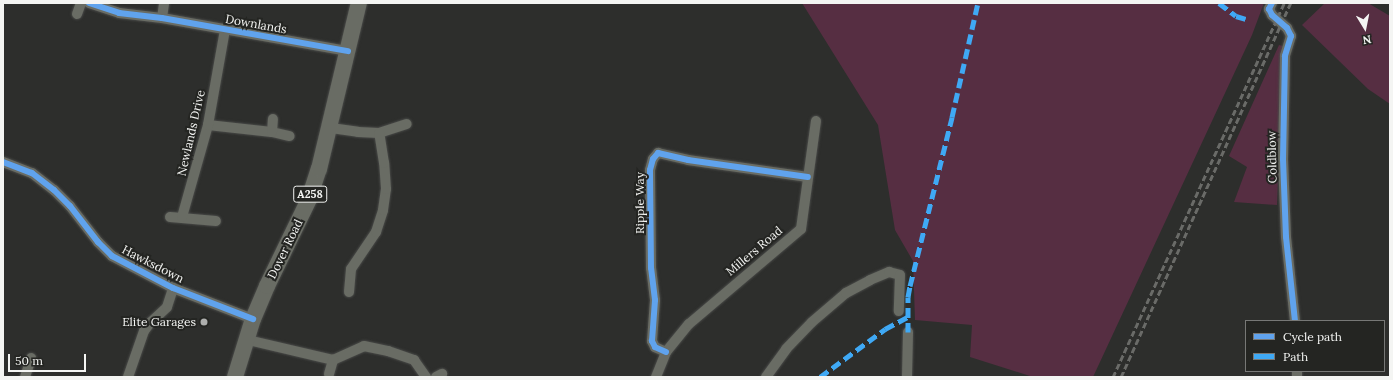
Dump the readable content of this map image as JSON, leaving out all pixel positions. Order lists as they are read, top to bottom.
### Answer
{
  "streets": {
    "main road": ["A258", "Dover Road"],
    "street": [
      "Downlands",
      "Newlands Drive",
      "Coldblow",
      "Ripple Way",
      "Millers Road",
      "Hawksdown"
    ]
  },
  "crossings": [
    ["Downlands", "Newlands Drive"],
    ["Downlands", "Dover Road"],
    ["Ripple Way", "Millers Road"],
    ["Dover Road", "Hawksdown"]
  ],
  "places": ["Elite Garages"],
  "legend": ["Cycle path", "Path"],
  "scale_bar": "50 m",
  "north": "bottom"
}
